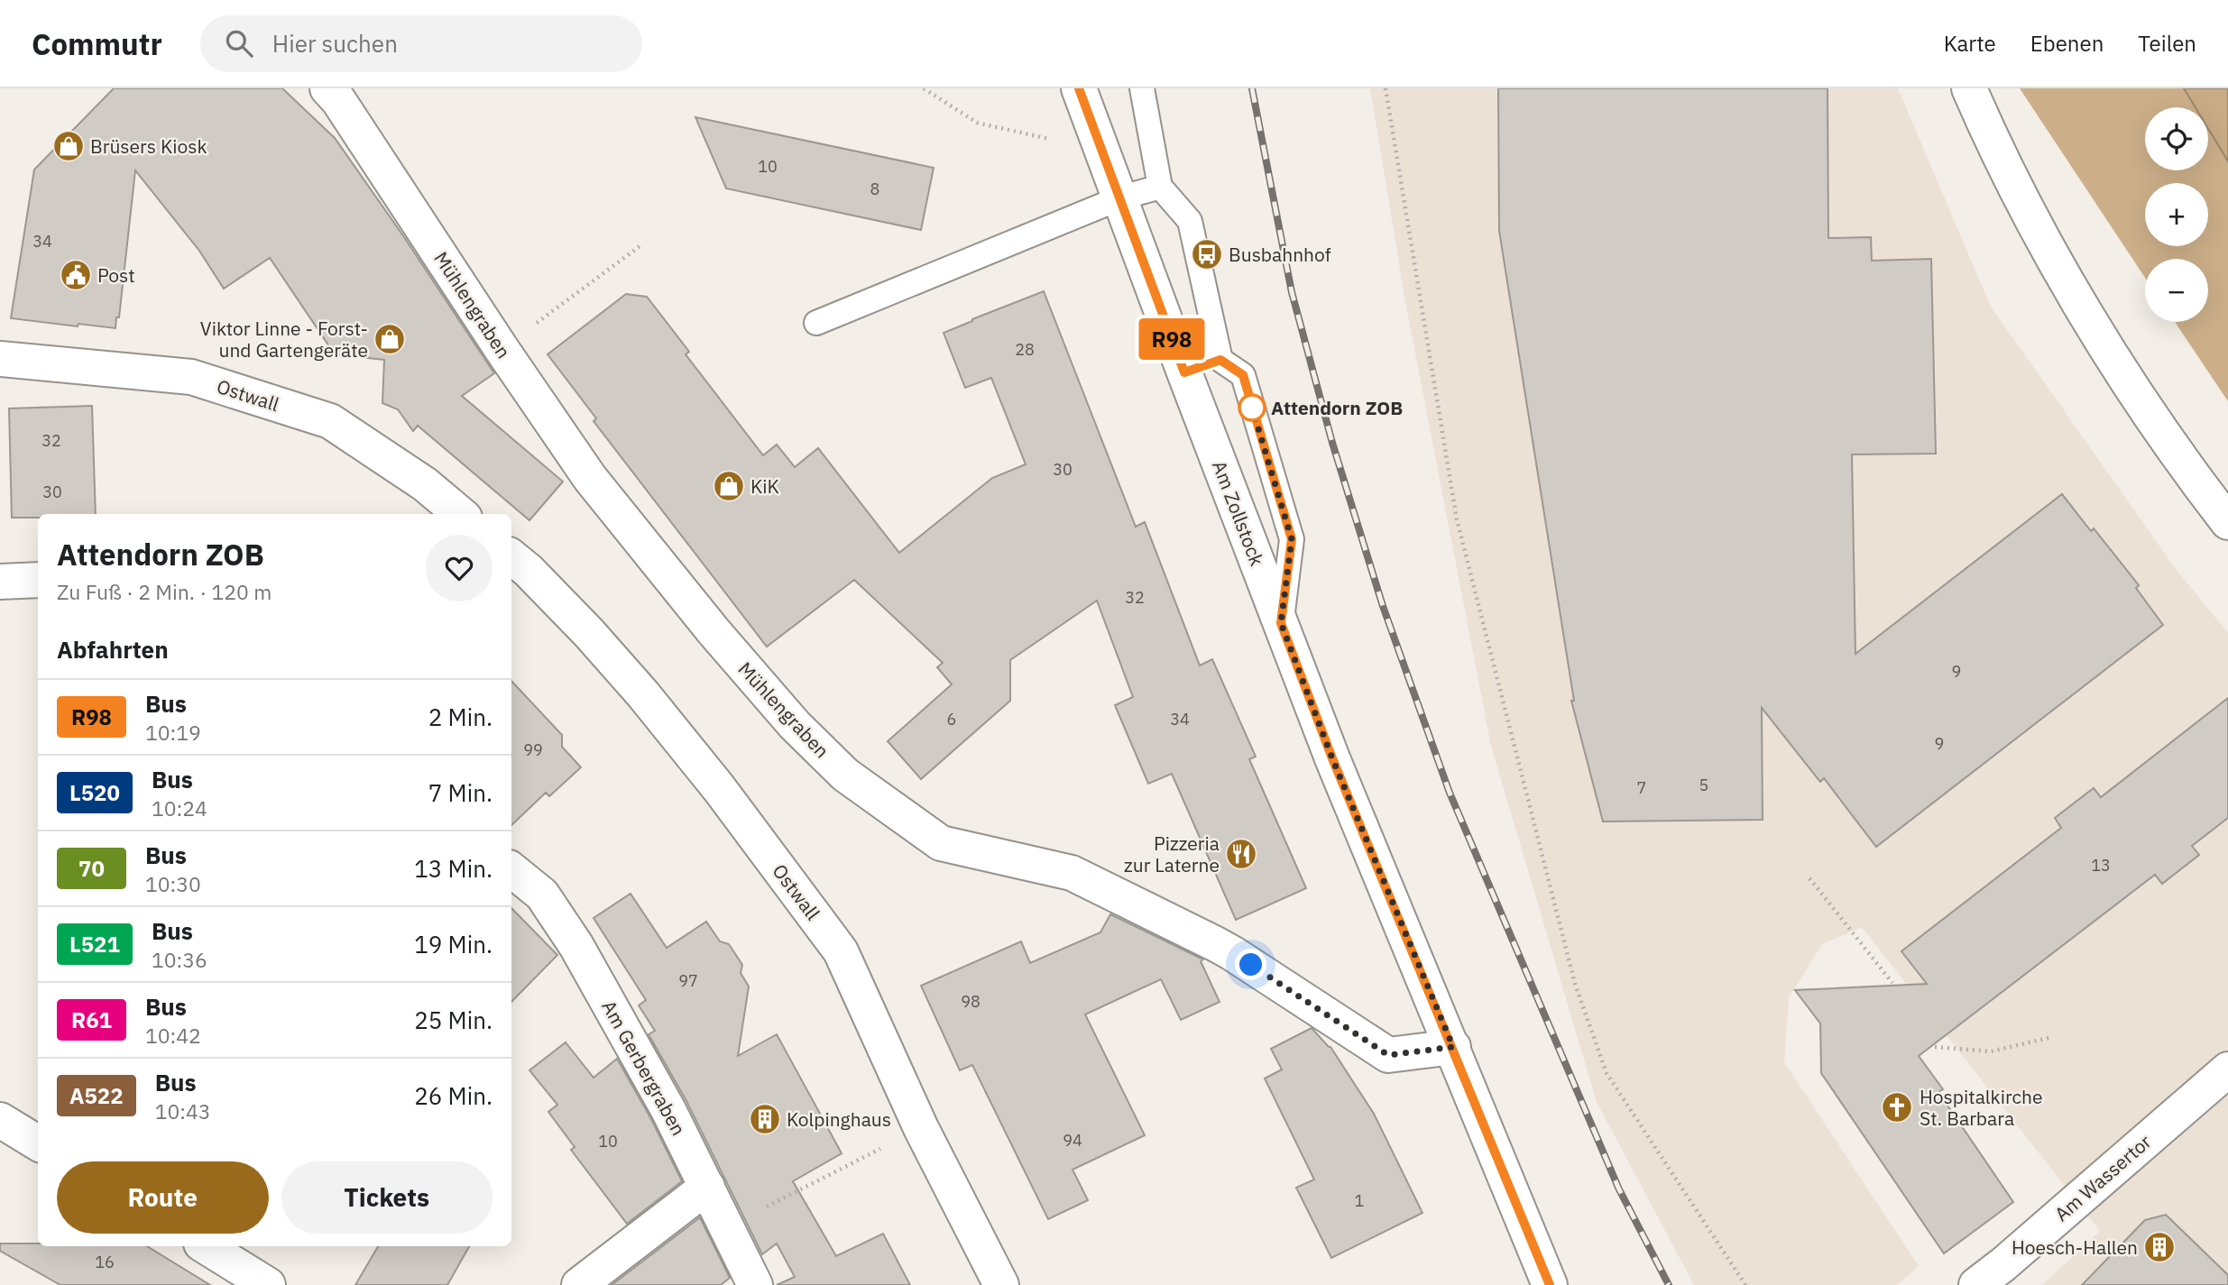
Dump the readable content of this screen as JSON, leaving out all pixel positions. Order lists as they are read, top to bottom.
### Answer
{
  "streets": {
    "street": [
      "Mühlengraben",
      "Ostwall",
      "Am Zollstock",
      "Am Gerbergraben",
      "Am Wassertor"
    ]
  },
  "crossings": [
    ["Mühlengraben", "Am Zollstock"]
  ],
  "places": {
    "shop": ["Brüsers Kiosk", "Viktor Linne - Forst- und Gartengeräte", "KiK"],
    "bus stop": ["Busbahnhof"],
    "public building": ["Post"],
    "other": ["Attendorn ZOB"],
    "restaurant": ["Pizzeria zur Laterne"],
    "church": ["Hospitalkirche St. Barbara"],
    "building": ["Kolpinghaus", "Hoesch-Hallen"]
  },
  "lines": ["bus line R98"],
  "house_numbers": [
    "10",
    "8",
    "34",
    "28",
    "32",
    "30",
    "30",
    "32",
    "9",
    "6",
    "34",
    "9",
    "99",
    "5",
    "7",
    "13",
    "97",
    "98",
    "94",
    "10",
    "1",
    "16"
  ],
  "page": {
    "header": "Commutr",
    "search": "Hier suchen",
    "nav": ["Karte", "Ebenen", "Teilen"],
    "on_map": "R98",
    "map_buttons": ["+", "−"],
    "heading": [
      ["Attendorn ZOB", "Zu Fuß · 2 Min. · 120 m"],
      "Abfahrten"
    ],
    "list": [
      {
        "mark": "R98",
        "name": "Bus",
        "note": "10:19",
        "value": "2 Min."
      },
      {
        "mark": "L520",
        "name": "Bus",
        "note": "10:24",
        "value": "7 Min."
      },
      {
        "mark": "70",
        "name": "Bus",
        "note": "10:30",
        "value": "13 Min."
      },
      {
        "mark": "L521",
        "name": "Bus",
        "note": "10:36",
        "value": "19 Min."
      },
      {
        "mark": "R61",
        "name": "Bus",
        "note": "10:42",
        "value": "25 Min."
      },
      {
        "mark": "A522",
        "name": "Bus",
        "note": "10:43",
        "value": "26 Min."
      }
    ],
    "buttons": ["Route", "Tickets"]
  }
}
